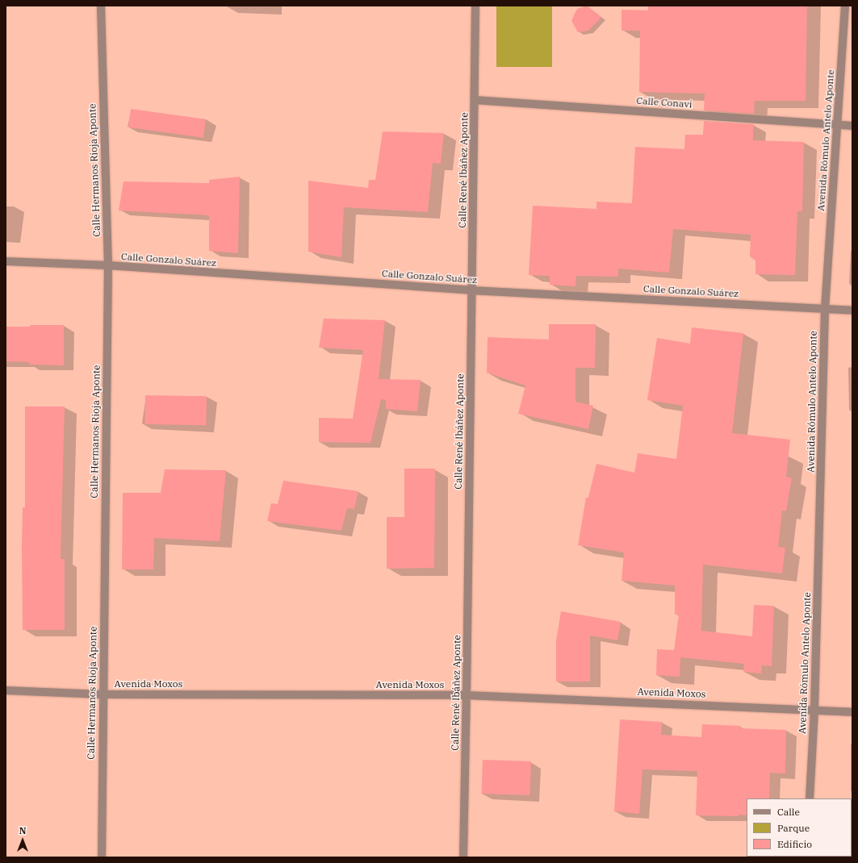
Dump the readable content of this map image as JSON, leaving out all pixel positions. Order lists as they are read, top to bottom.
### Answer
{
  "streets": {
    "street": [
      "Calle Conavi",
      "Avenida Rómulo Antelo Aponte",
      "Calle Hermanos Rioja Aponte",
      "Calle René Ibáñez Aponte",
      "Calle Gonzalo Suárez",
      "Avenida Moxos"
    ]
  },
  "crossings": [
    ["Calle Conavi", "Avenida Rómulo Antelo Aponte"],
    ["Calle Conavi", "Calle René Ibáñez Aponte"],
    ["Avenida Rómulo Antelo Aponte", "Calle Gonzalo Suárez"],
    ["Avenida Rómulo Antelo Aponte", "Avenida Moxos"],
    ["Calle Hermanos Rioja Aponte", "Calle Gonzalo Suárez"],
    ["Calle Hermanos Rioja Aponte", "Avenida Moxos"],
    ["Calle René Ibáñez Aponte", "Calle Gonzalo Suárez"],
    ["Calle René Ibáñez Aponte", "Avenida Moxos"]
  ],
  "legend": ["Calle", "Parque", "Edificio"],
  "north": "top"
}
